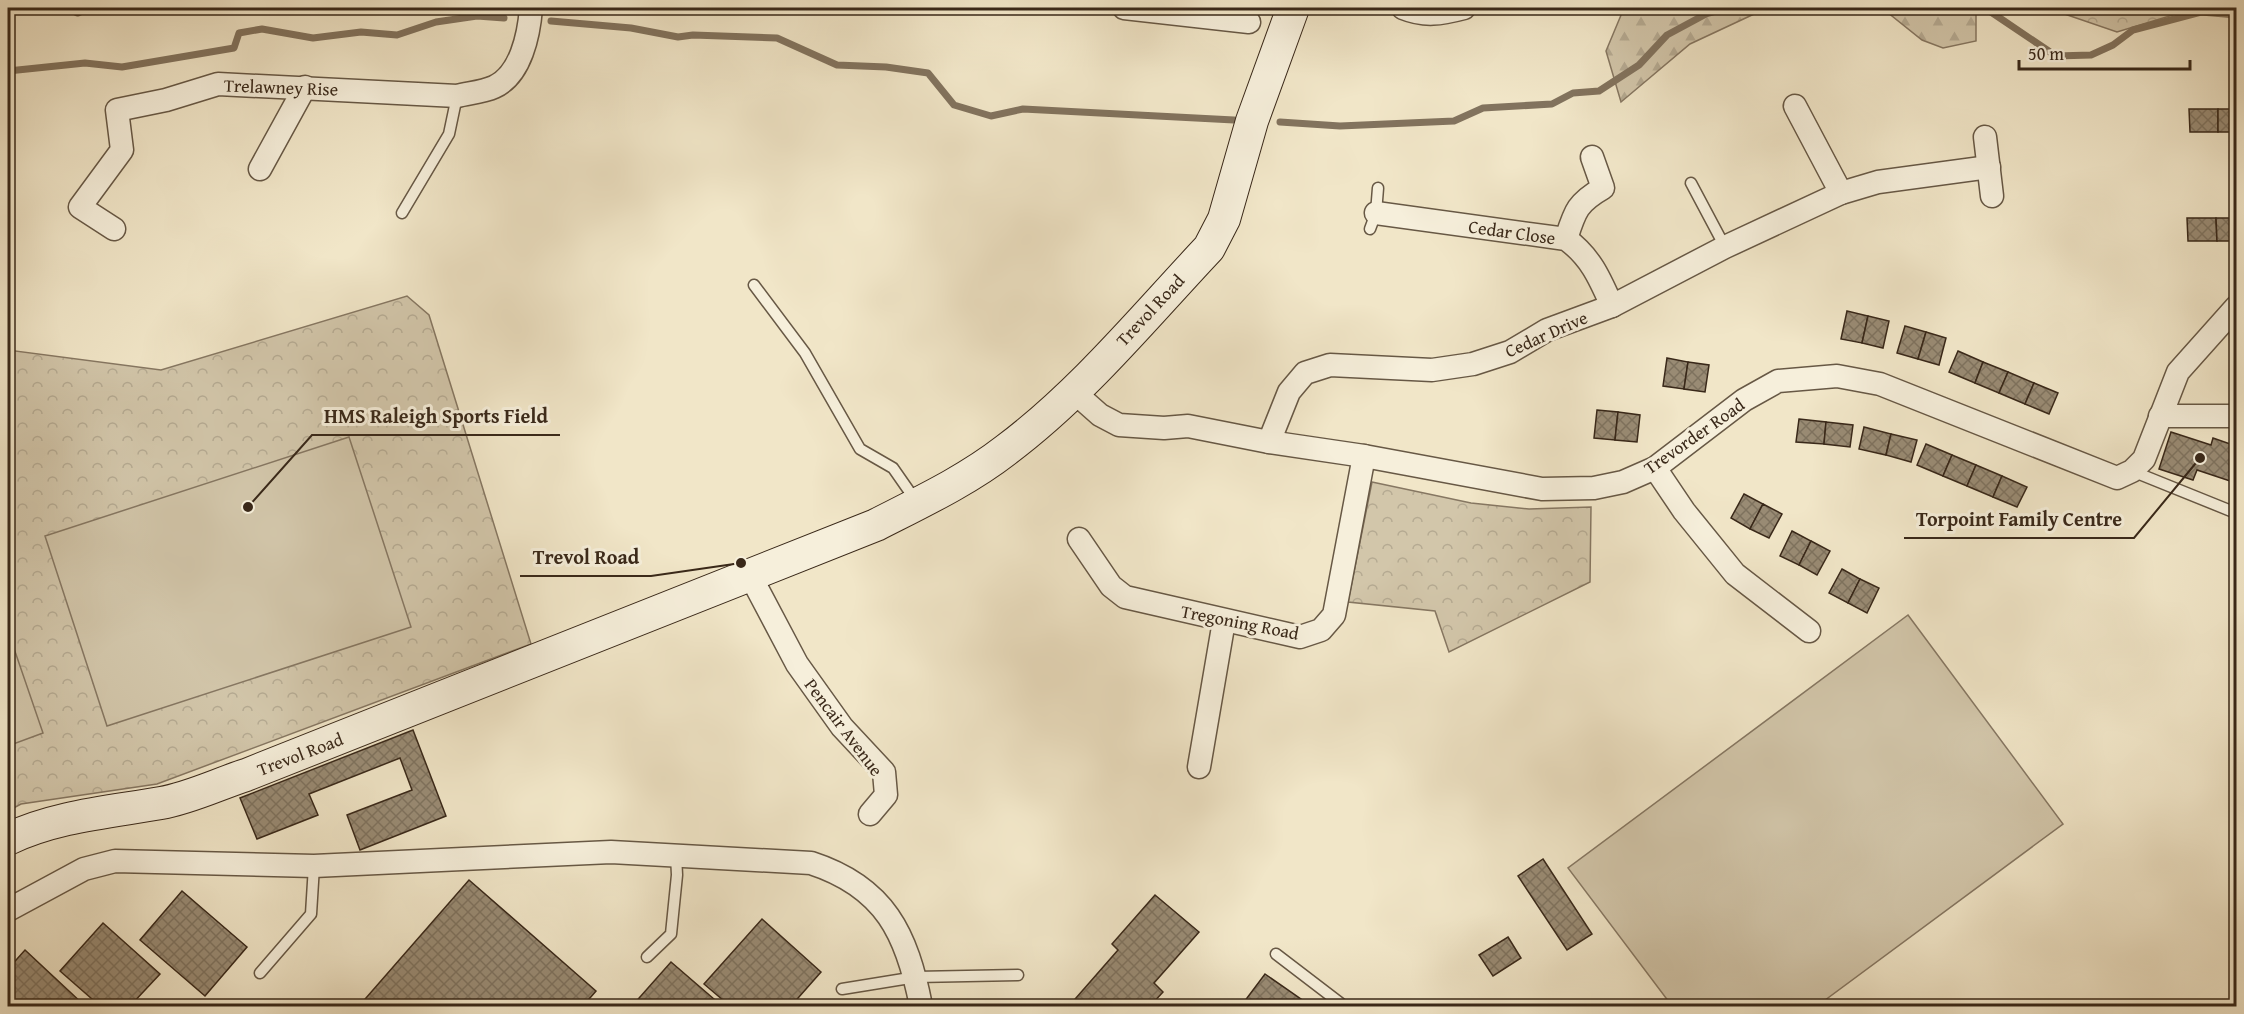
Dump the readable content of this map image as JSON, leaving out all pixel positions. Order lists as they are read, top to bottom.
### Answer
{
  "streets": {
    "street": [
      "Trelawney Rise",
      "Cedar Close",
      "Trevol Road",
      "Cedar Drive",
      "Trevorder Road",
      "Tregoning Road",
      "Pencair Avenue"
    ]
  },
  "crossings": [
    ["Cedar Close", "Cedar Drive"],
    ["Trevol Road", "Trevorder Road"],
    ["Trevol Road", "Pencair Avenue"],
    ["Cedar Drive", "Trevorder Road"],
    ["Trevorder Road", "Tregoning Road"]
  ],
  "places": ["Torpoint Family Centre", "HMS Raleigh Sports Field", "Trevol Road"],
  "scale_bar": "50 m"
}
